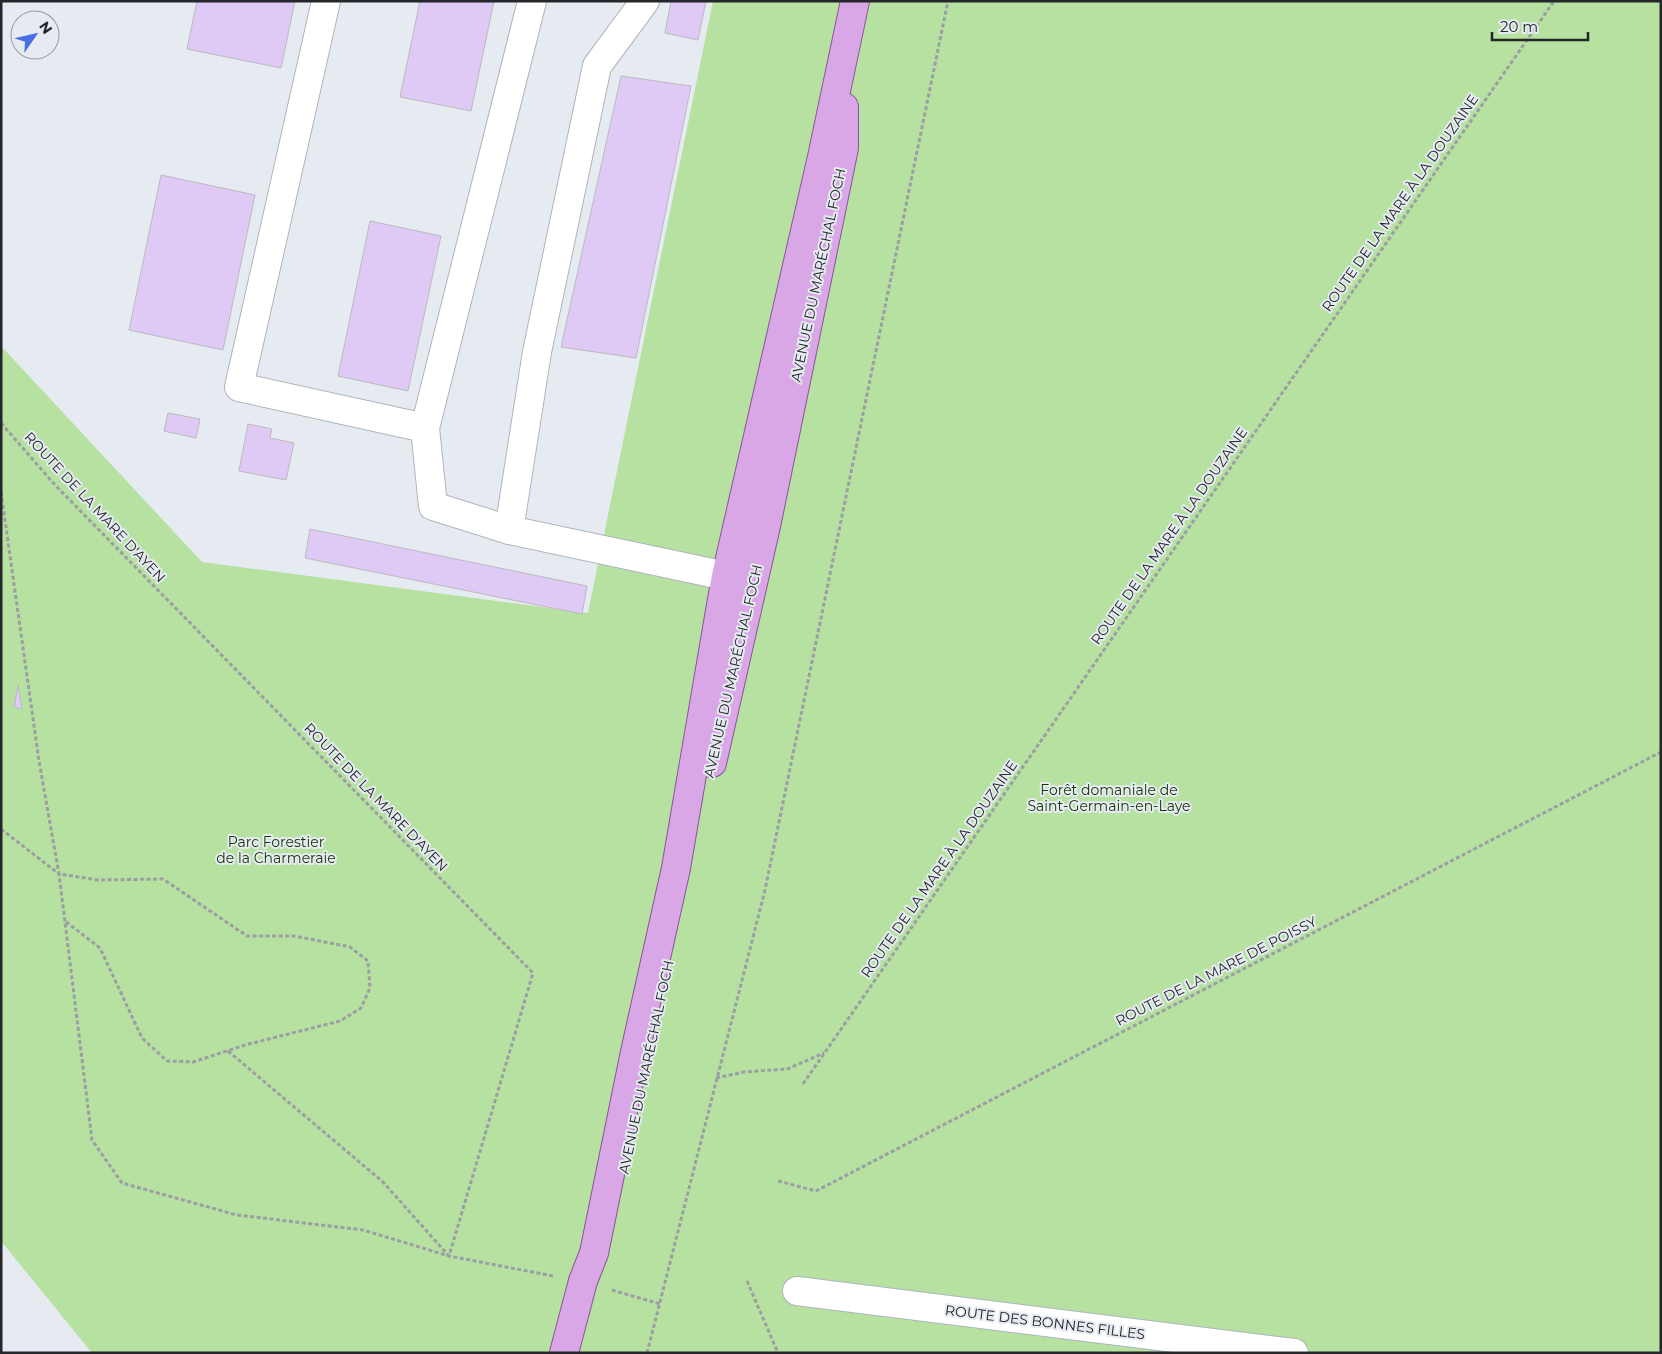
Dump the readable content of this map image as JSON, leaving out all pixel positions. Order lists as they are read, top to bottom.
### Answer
{
  "streets": {
    "main road": ["AVENUE DU MARÉCHAL FOCH"],
    "lane": ["ROUTE DES BONNES FILLES"],
    "path": ["ROUTE DE LA MARE À LA DOUZAINE", "ROUTE DE LA MARE D'AYEN", "ROUTE DE LA MARE DE POISSY"]
  },
  "parks": ["Forêt domaniale de Saint-Germain-en-Laye", "Parc Forestier de la Charmeraie"],
  "scale_bar": "20 m",
  "north": "top right"
}
